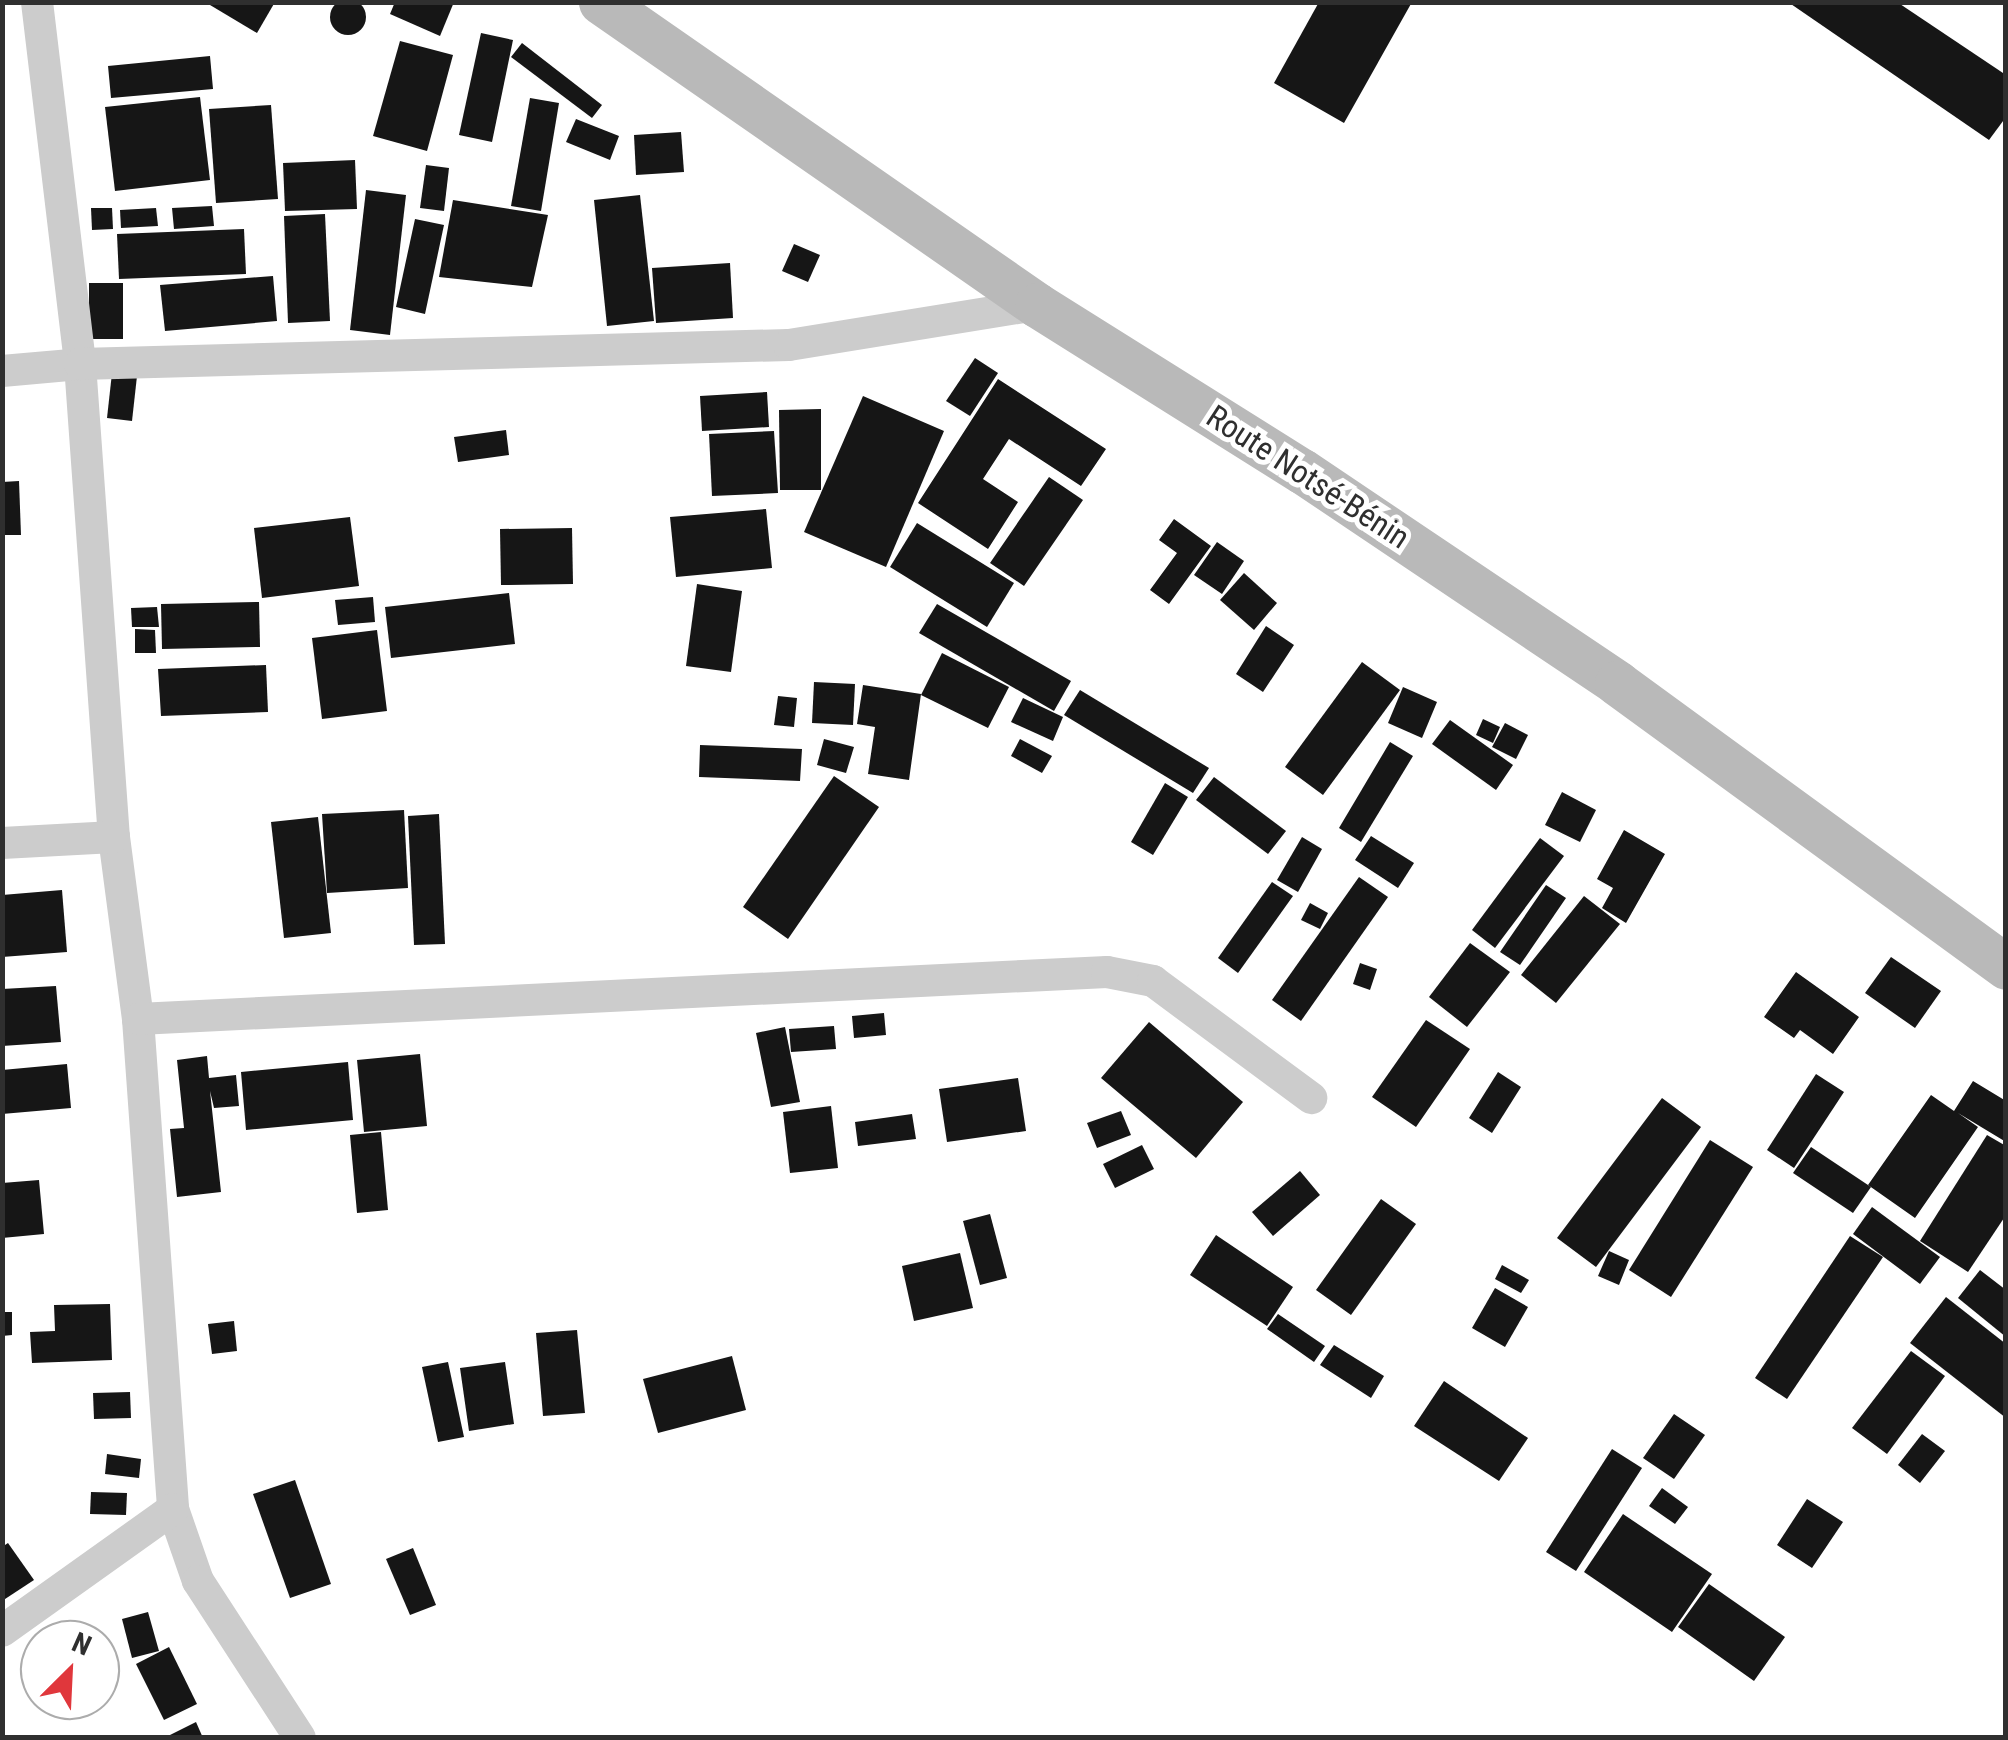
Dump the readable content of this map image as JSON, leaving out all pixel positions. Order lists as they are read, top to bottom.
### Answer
{
  "streets": {
    "main road": ["Route Notsé-Bénin"]
  },
  "north": "top right"
}
